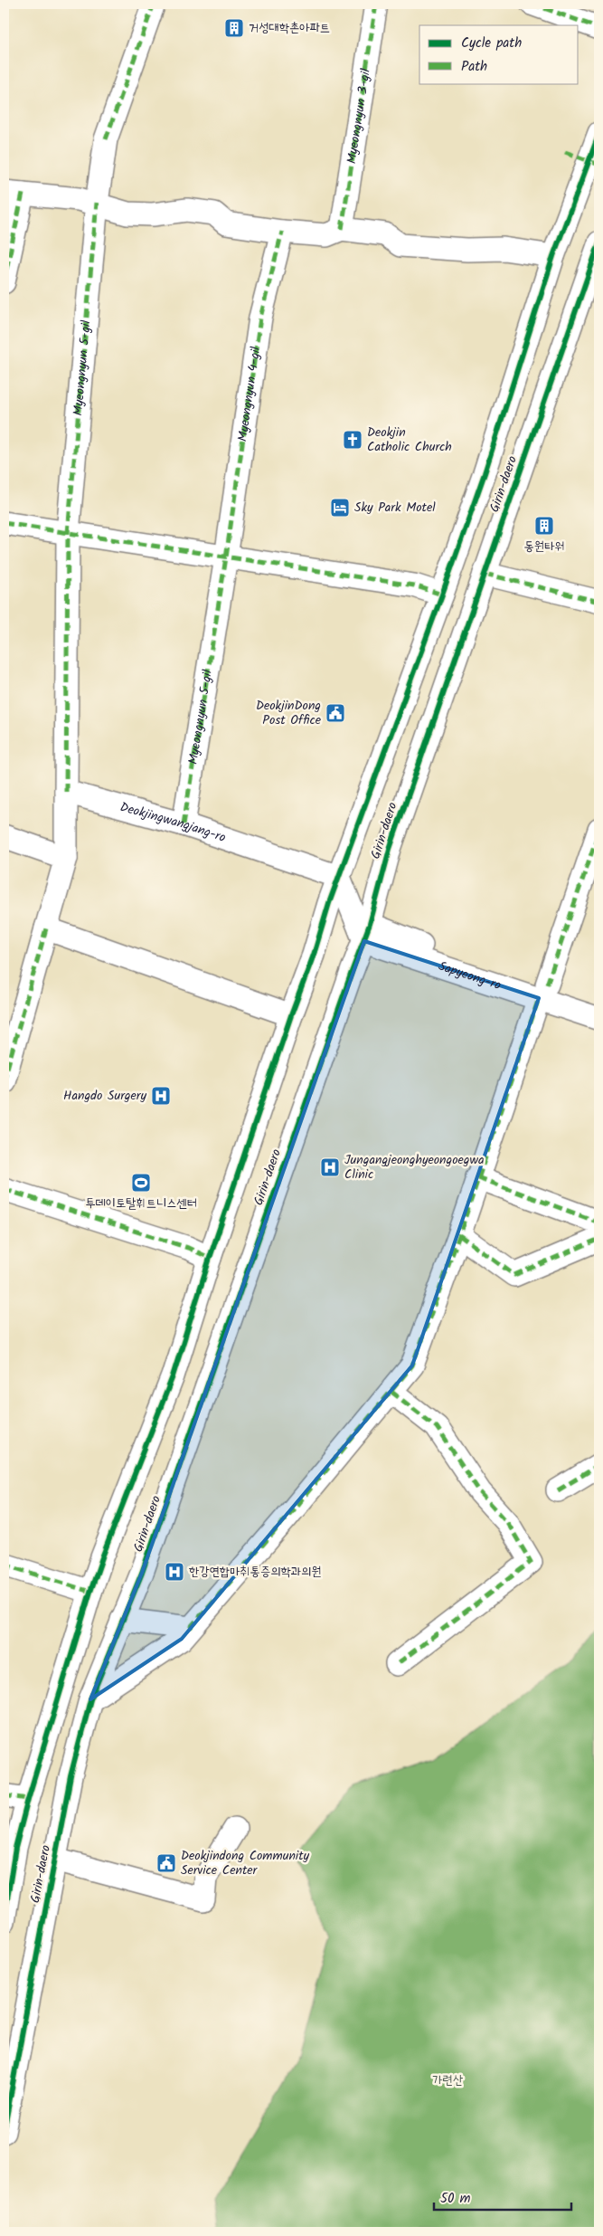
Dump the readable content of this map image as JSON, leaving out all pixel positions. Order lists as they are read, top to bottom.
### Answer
{
  "streets": {
    "street": [
      "Myeongnyun 3-gil",
      "Myeongnyun 5-gil",
      "Myeongnyun 4-gil",
      "Girin-daero",
      "Deokjingwangjang-ro",
      "Sapyeong-ro"
    ]
  },
  "crossings": [
    ["Myeongnyun 5-gil", "Myeongnyun 4-gil"],
    ["Myeongnyun 5-gil", "Deokjingwangjang-ro"],
    ["Girin-daero", "Deokjingwangjang-ro"],
    ["Girin-daero", "Sapyeong-ro"]
  ],
  "parks": ["가련산"],
  "places": {
    "building": ["거성대학촌아파트", "동원타워"],
    "church": ["Deokjin Catholic Church"],
    "hotel": ["Sky Park Motel"],
    "public building": ["DeokjinDong Post Office", "Deokjindong Community Service Center"],
    "hospital": ["Hangdo Surgery", "Jungangjeonghyeongoegwa Clinic", "한강연합마취통증의학과의원"],
    "sports": ["투데이토탈휘트니스센터"]
  },
  "legend": ["Cycle path", "Path"],
  "scale_bar": "50 m"
}
